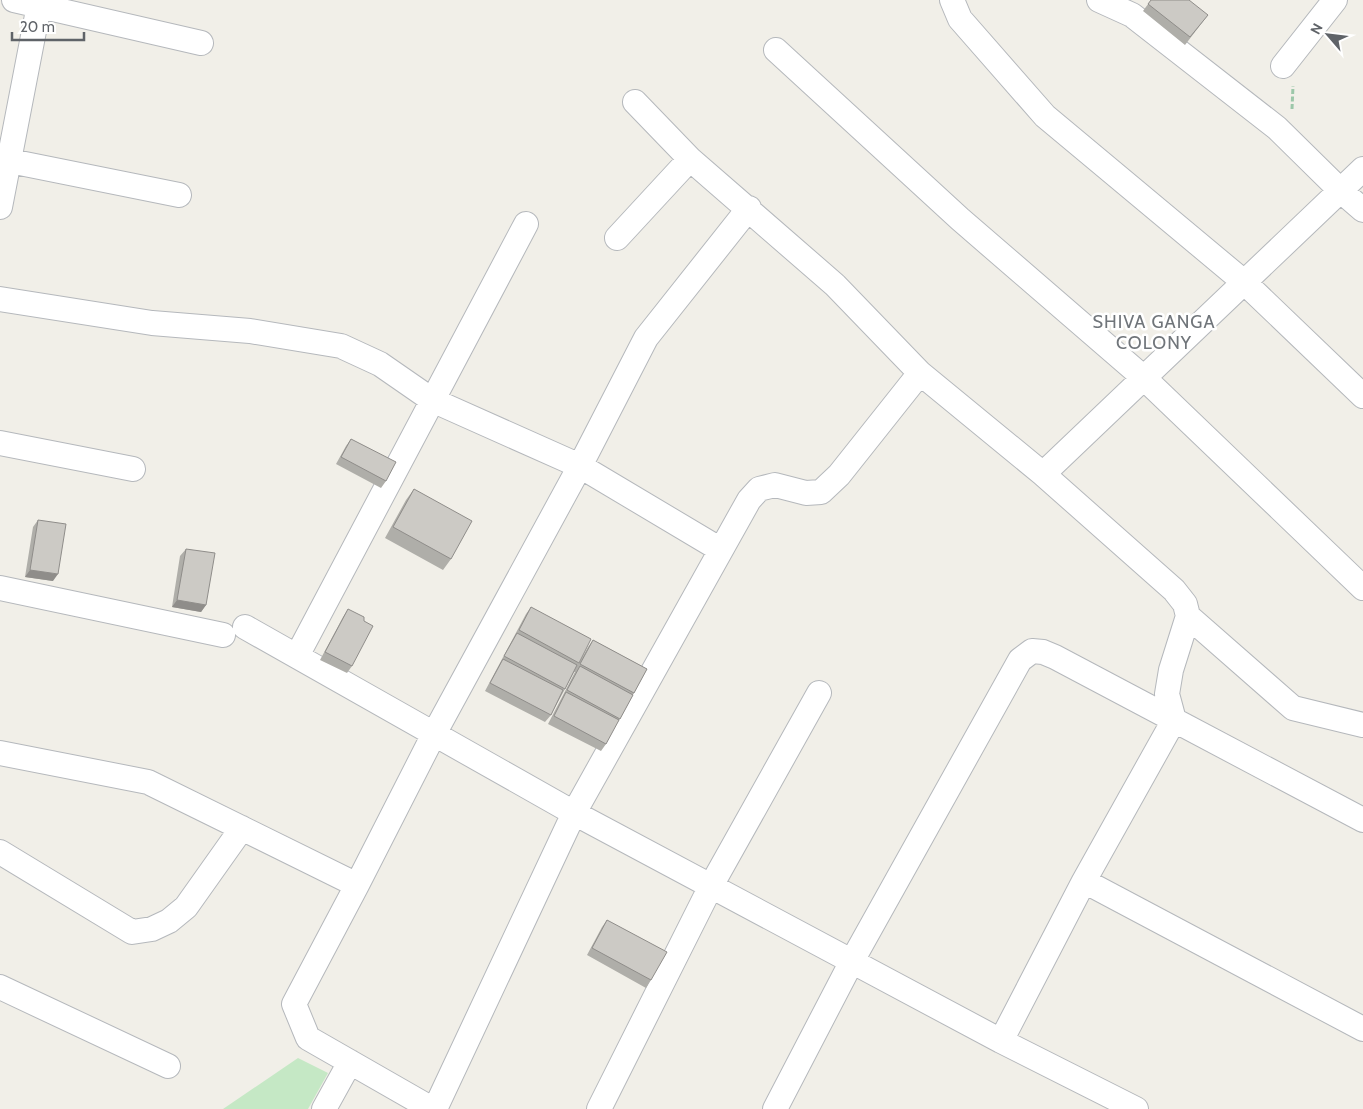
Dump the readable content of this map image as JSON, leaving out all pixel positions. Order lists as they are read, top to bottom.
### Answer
{
  "districts": ["SHIVA GANGA COLONY"],
  "scale_bar": "20 m",
  "north": "top left"
}
